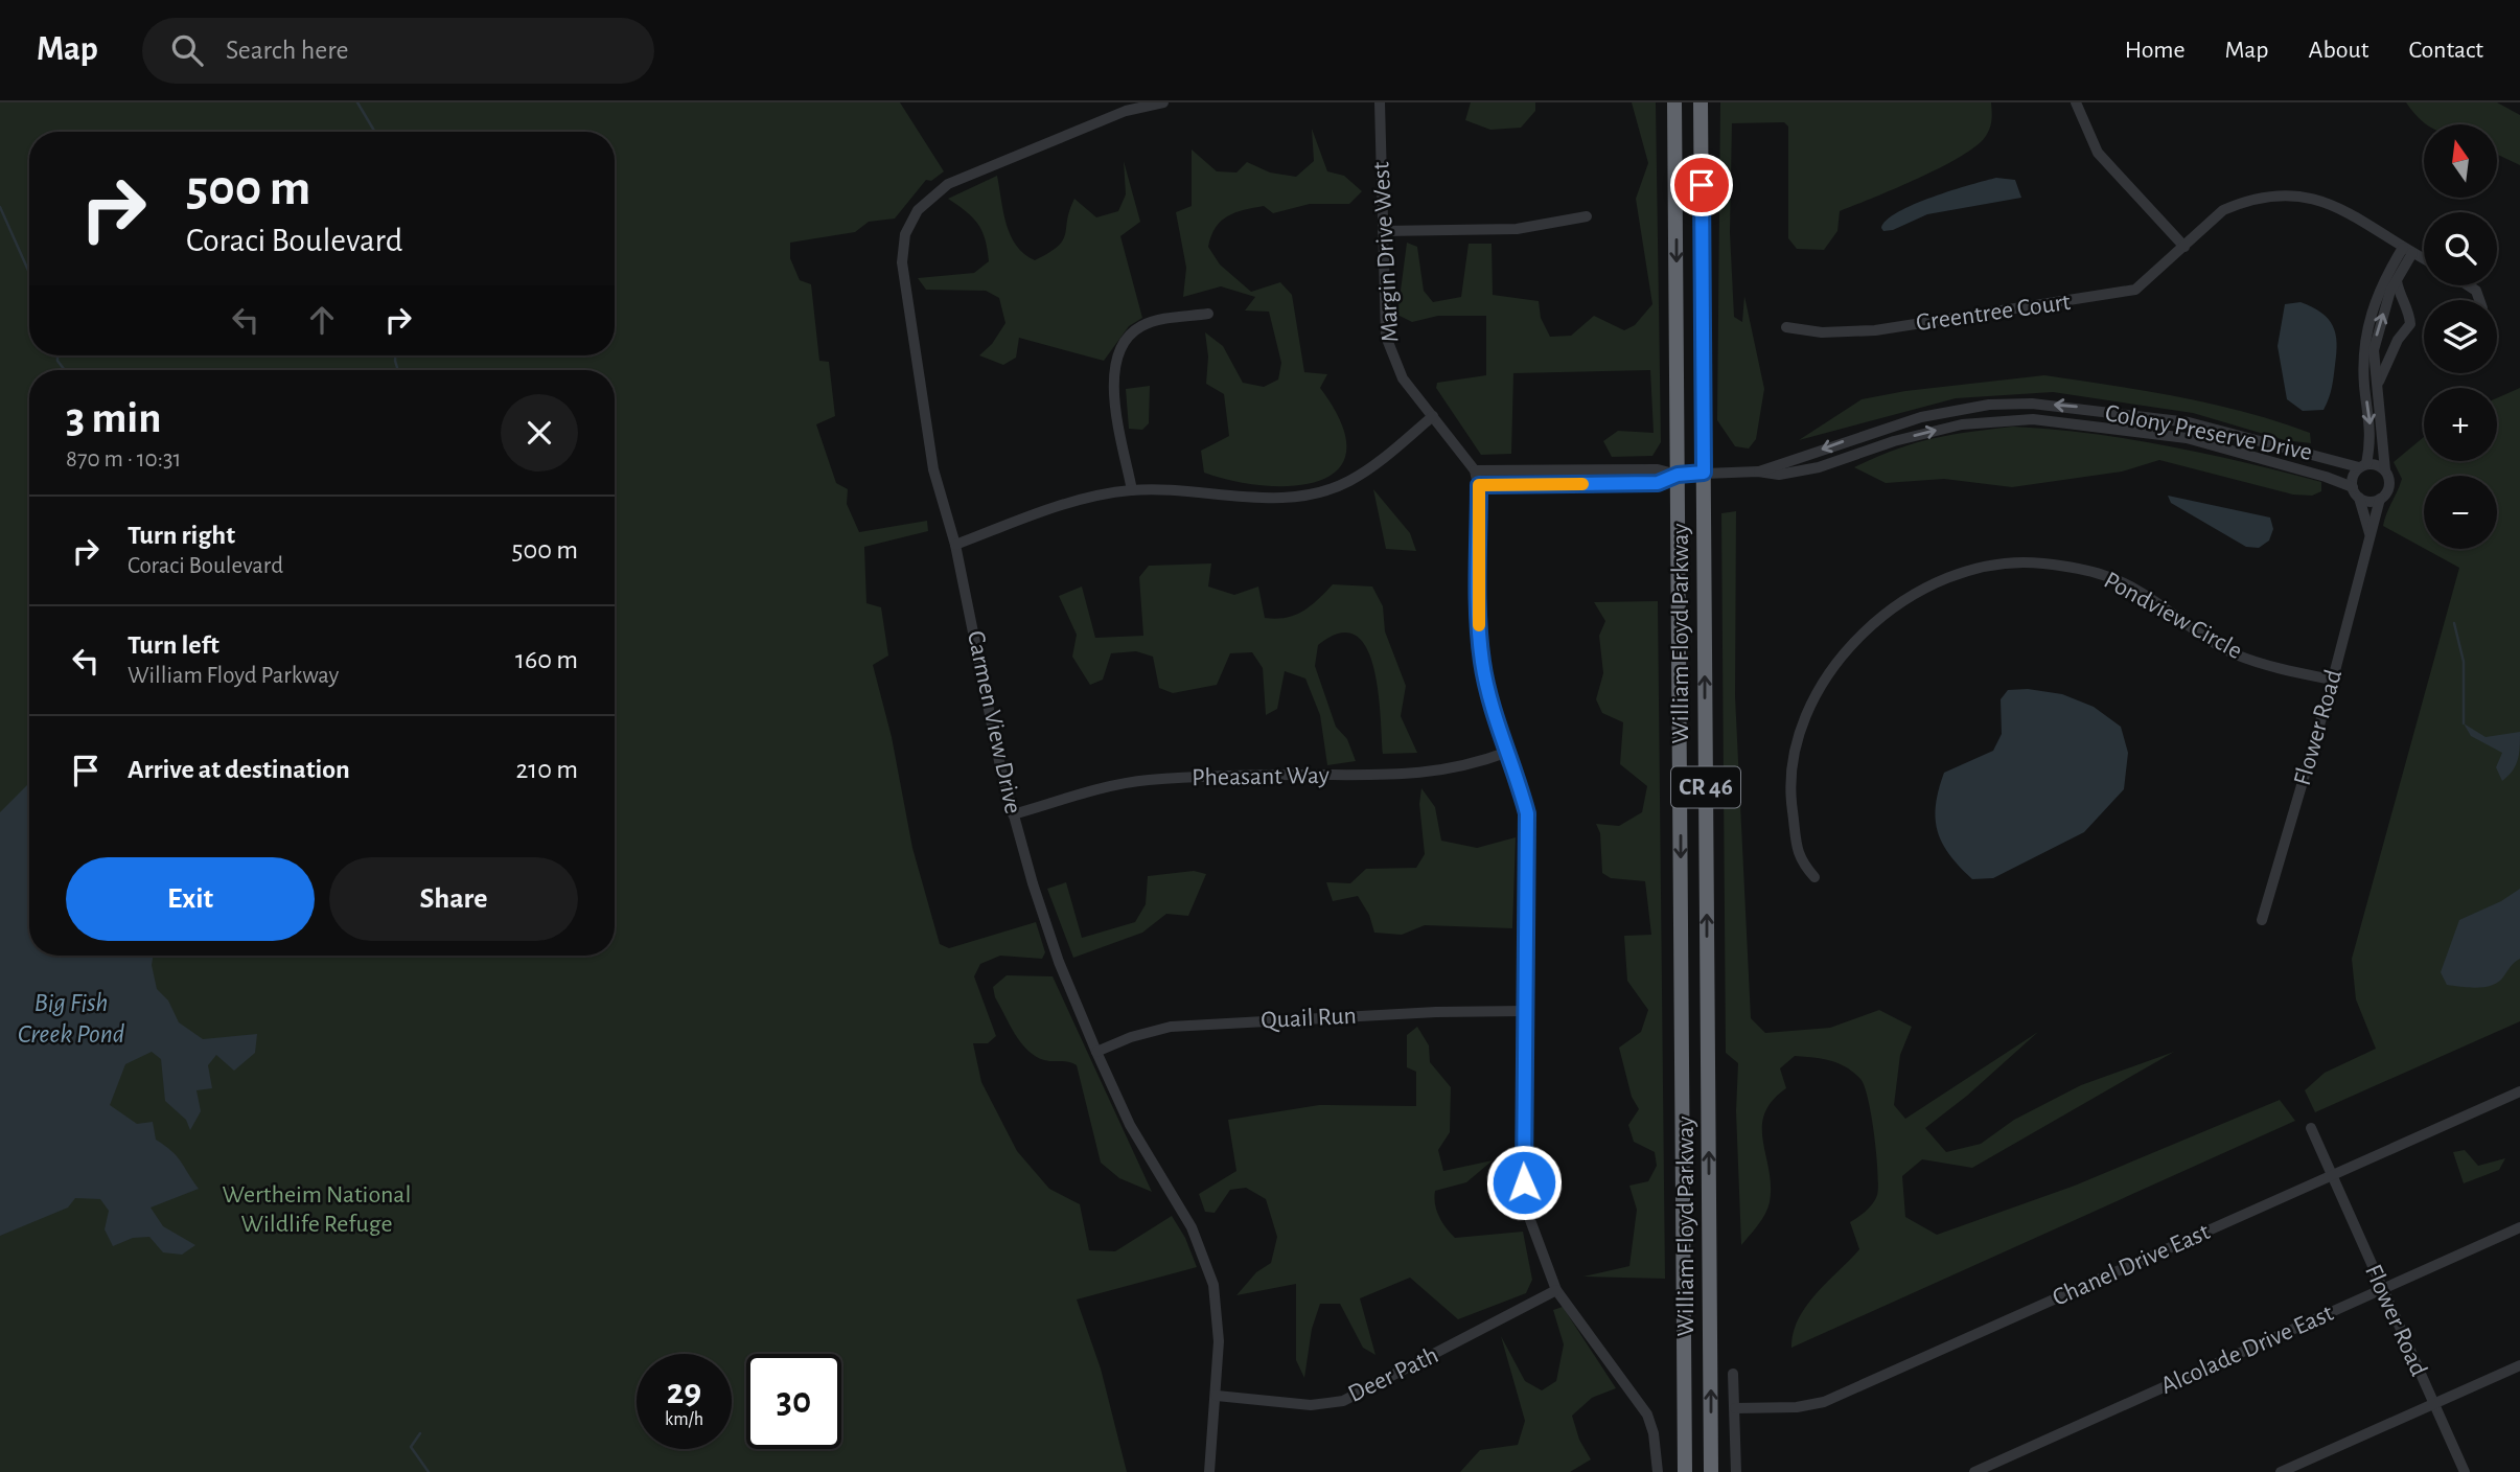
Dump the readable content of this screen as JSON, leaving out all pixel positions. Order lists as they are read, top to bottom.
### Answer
{
  "streets": {
    "highway": ["William Floyd Parkway", "CR 46"],
    "street": [
      "Margin Drive West",
      "Greentree Court",
      "Colony Preserve Drive",
      "Pondview Circle",
      "Carmen View Drive",
      "Flower Road",
      "Pheasant Way",
      "Quail Run",
      "Chanel Drive East",
      "Alcolade Drive East",
      "Deer Path"
    ]
  },
  "crossings": [
    ["Margin Drive West", "Pheasant Way"],
    ["Margin Drive West", "Quail Run"],
    ["Margin Drive West", "Deer Path"],
    ["Colony Preserve Drive", "William Floyd Parkway"],
    ["Colony Preserve Drive", "Flower Road"],
    ["Pondview Circle", "Flower Road"],
    ["Carmen View Drive", "Pheasant Way"],
    ["Carmen View Drive", "Quail Run"],
    ["Carmen View Drive", "Deer Path"],
    ["Flower Road", "Chanel Drive East"],
    ["Flower Road", "Alcolade Drive East"]
  ],
  "water": ["Big Fish Creek Pond"],
  "parks": ["Wertheim National Wildlife Refuge"],
  "north": "top",
  "page": {
    "header": "Map",
    "search": "Search here",
    "nav": [
      "Home",
      "Map",
      "About",
      "Contact"
    ],
    "map_buttons": ["+", "−"],
    "turn": ["500 m", "Coraci Boulevard"],
    "heading": ["3 min", "870 m · 10:31"],
    "list": [
      {
        "name": "Turn right",
        "note": "Coraci Boulevard",
        "value": "500 m"
      },
      {
        "name": "Turn left",
        "note": "William Floyd Parkway",
        "value": "160 m"
      },
      {
        "name": "Arrive at destination",
        "value": "210 m"
      }
    ],
    "buttons": ["Exit", "Share"],
    "speed": "29 km/h",
    "limit": "30"
  }
}
